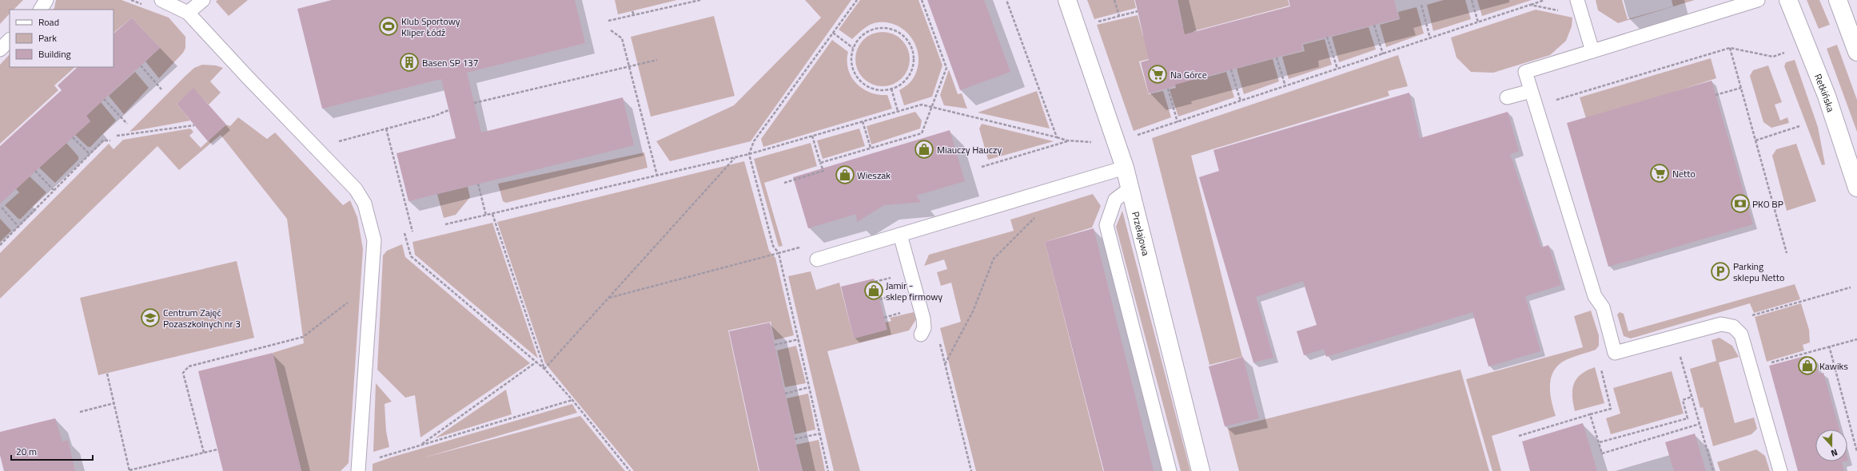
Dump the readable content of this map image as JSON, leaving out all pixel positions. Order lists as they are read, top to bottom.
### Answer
{
  "streets": {
    "street": ["Retkińska", "Przełajowa"]
  },
  "places": {
    "sports": ["Klub Sportowy Kliper Łódź"],
    "building": ["Basen SP 137"],
    "supermarket": ["Na Górce", "Netto"],
    "shop": [
      "Miauczy Hauczy",
      "Wieszak",
      "Jamir - sklep firmowy",
      "Kawiks"
    ],
    "bank": ["PKO BP"],
    "parking": ["Parking sklepu Netto"],
    "school or university": ["Centrum Zajęć Pozaszkolnych nr 3"]
  },
  "legend": ["Road", "Park", "Building"],
  "scale_bar": "20 m",
  "north": "bottom"
}
